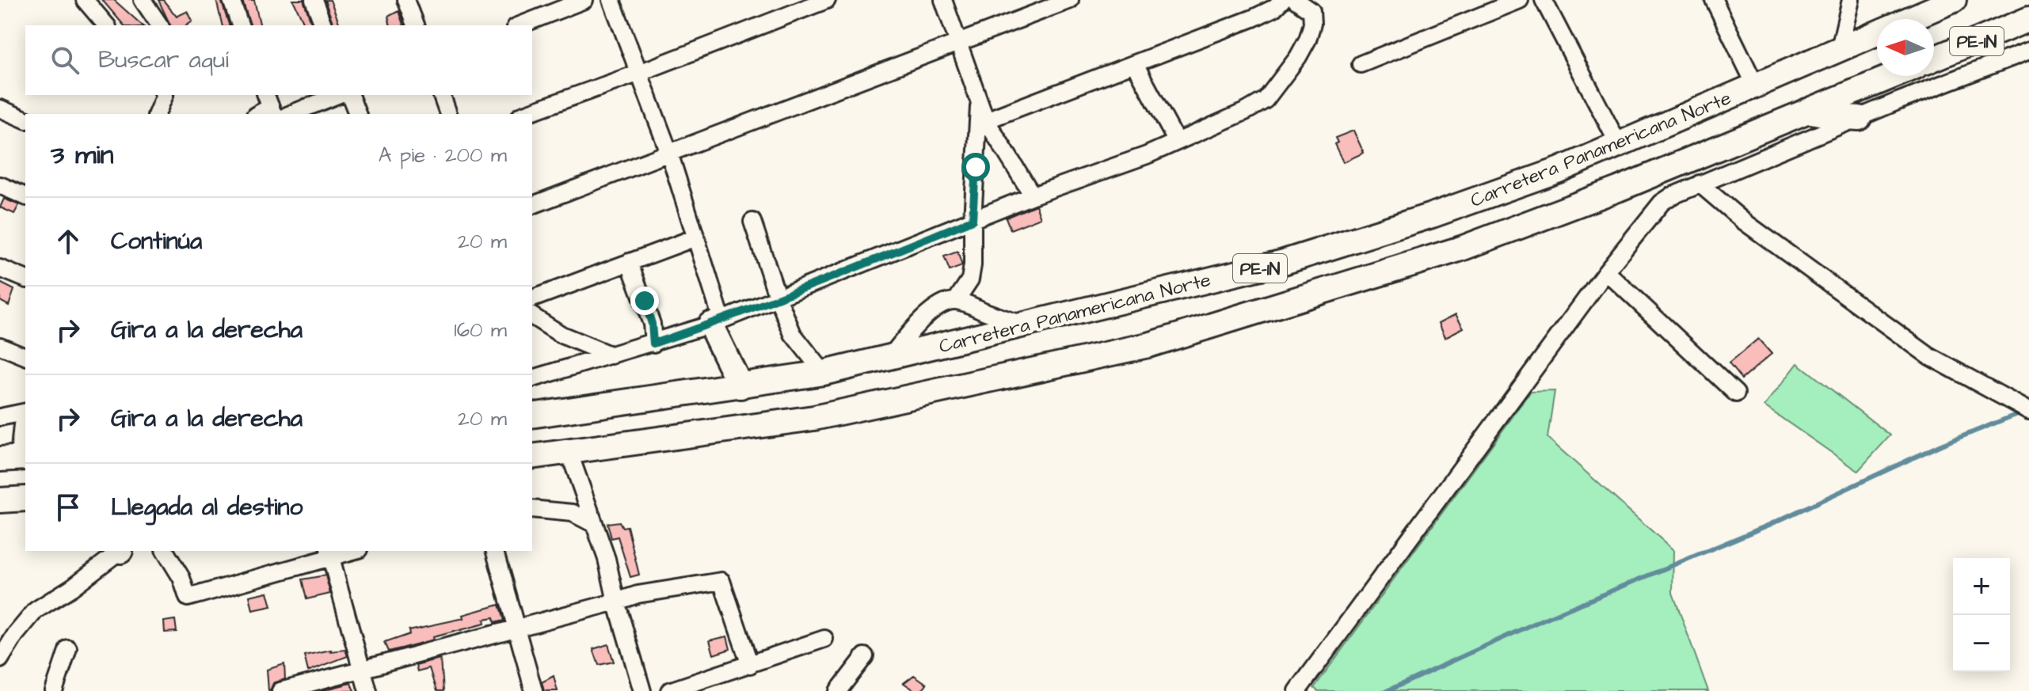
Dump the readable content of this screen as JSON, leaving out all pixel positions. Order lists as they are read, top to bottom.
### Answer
{
  "streets": {
    "highway": ["PE-1N", "Carretera Panamericana Norte"]
  },
  "north": "left",
  "page": {
    "search": "Buscar aquí",
    "heading": ["3 min", "A pie · 200 m"],
    "list": [
      ["Continúa", "20 m"],
      ["Gira a la derecha", "160 m"],
      ["Gira a la derecha", "20 m"],
      "Llegada al destino"
    ],
    "map_buttons": ["+", "−"]
  }
}
